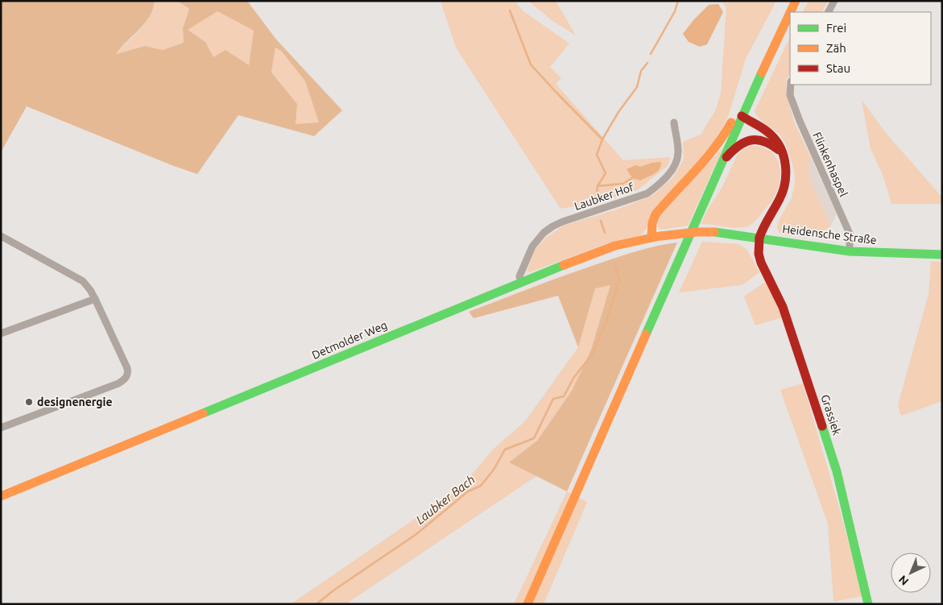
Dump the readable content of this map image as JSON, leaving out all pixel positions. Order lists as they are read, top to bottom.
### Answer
{
  "streets": {
    "street": [
      "Flinkenhaspel",
      "Laubker Hof",
      "Heidensche Straße",
      "Detmolder Weg",
      "Grassiek"
    ]
  },
  "crossings": [
    ["Flinkenhaspel", "Heidensche Straße"],
    ["Laubker Hof", "Detmolder Weg"],
    ["Heidensche Straße", "Detmolder Weg"],
    ["Heidensche Straße", "Grassiek"]
  ],
  "water": ["Laubker Bach"],
  "places": ["designenergie"],
  "legend": ["Frei", "Zäh", "Stau"],
  "north": "bottom left"
}
